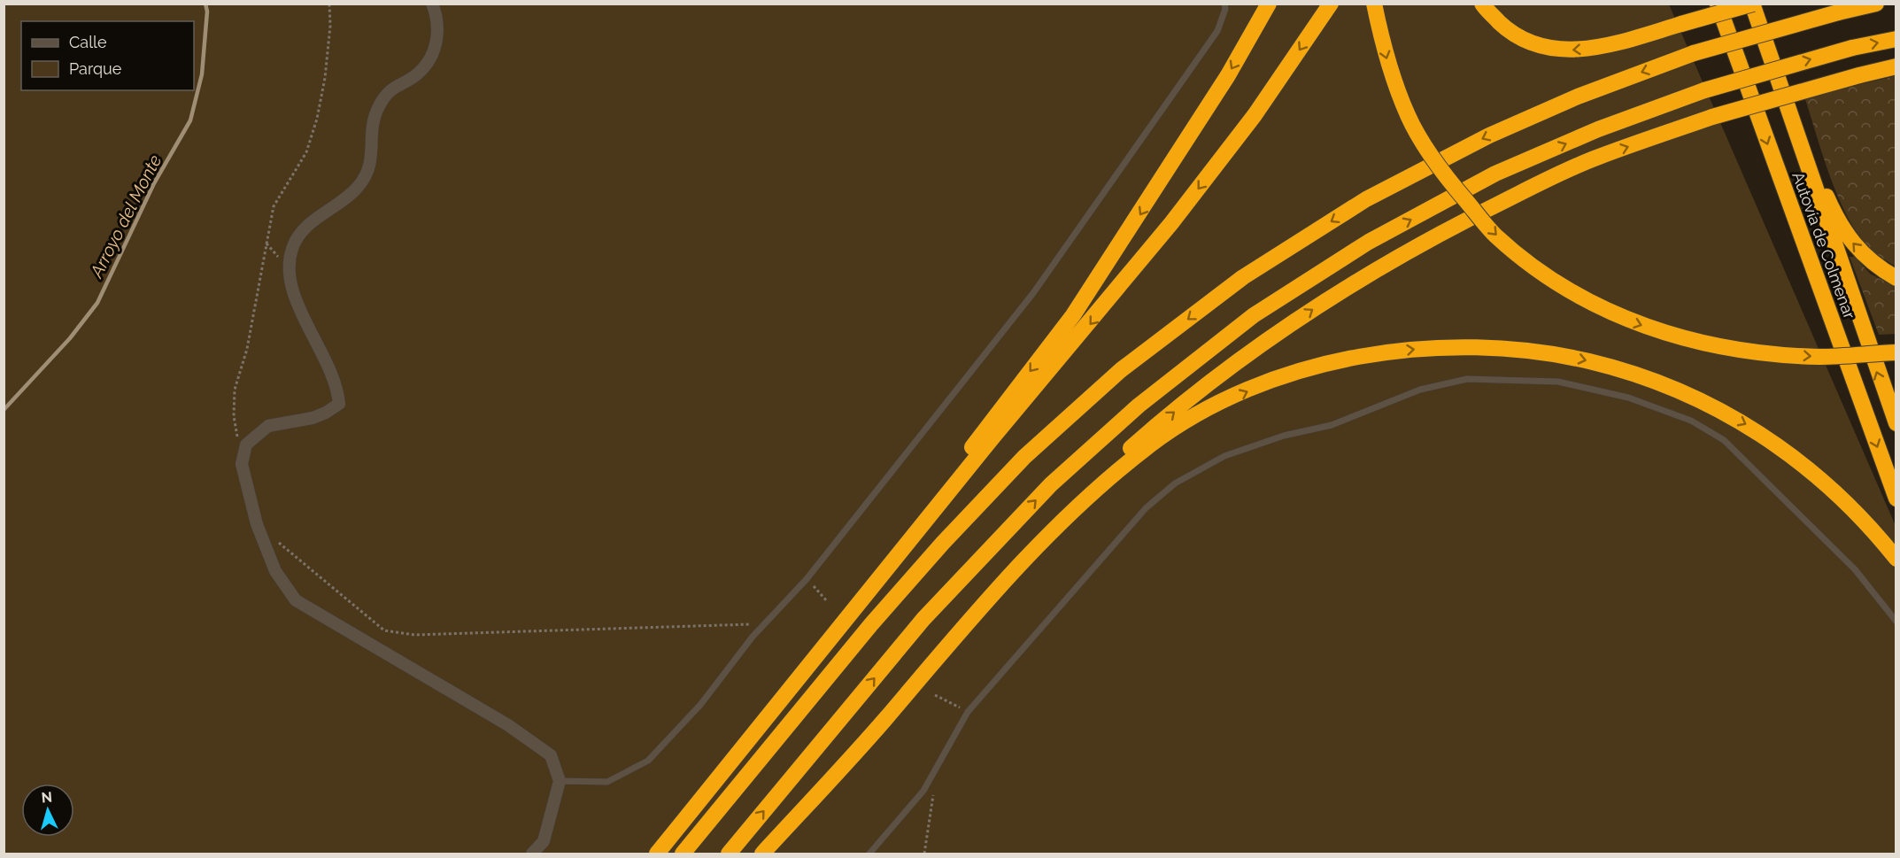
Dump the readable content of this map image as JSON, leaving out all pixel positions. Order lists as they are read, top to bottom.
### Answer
{
  "streets": {
    "highway": ["Autovía de Colmenar"]
  },
  "water": ["Arroyo del Monte"],
  "legend": ["Calle", "Parque"],
  "north": "top"
}
